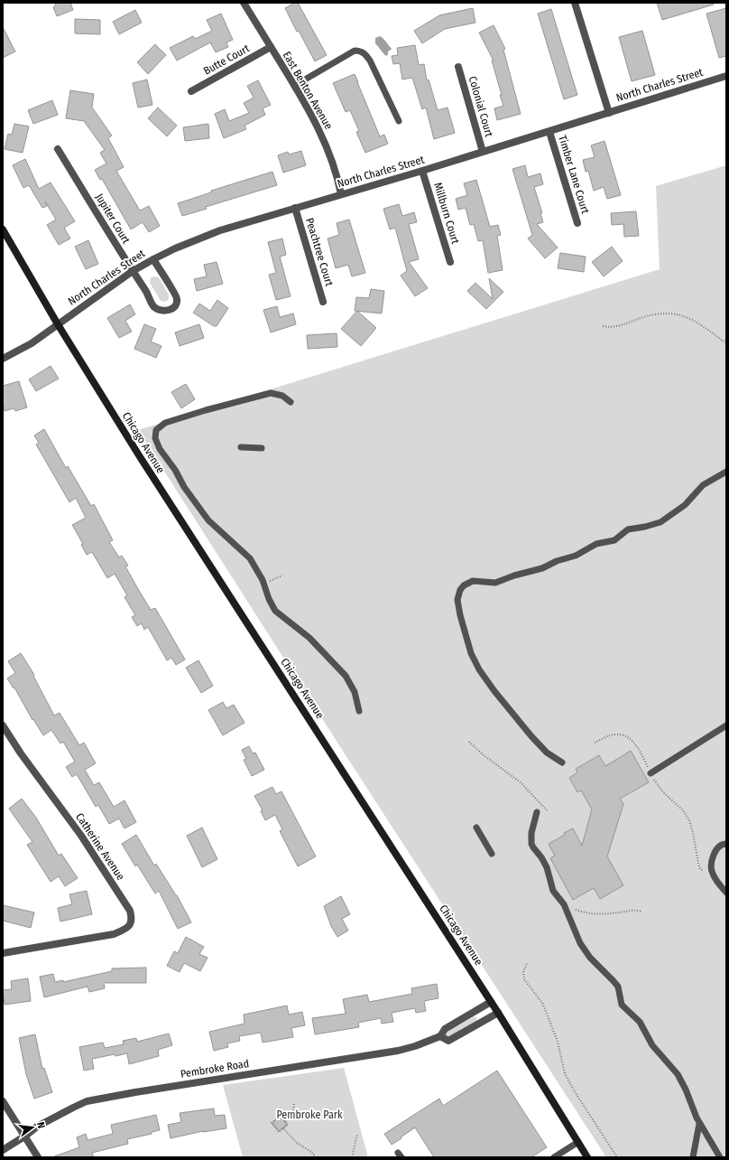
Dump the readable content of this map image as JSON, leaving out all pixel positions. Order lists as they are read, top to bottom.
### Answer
{
  "streets": {
    "main road": ["Chicago Avenue"],
    "street": [
      "Butte Court",
      "North Charles Street",
      "East Benton Avenue",
      "Colonial Court",
      "Timber Lane Court",
      "Millburn Court",
      "Jupiter Court",
      "Peachtree Court",
      "Catherine Avenue",
      "Pembroke Road"
    ]
  },
  "crossings": [
    ["Butte Court", "East Benton Avenue"],
    ["North Charles Street", "East Benton Avenue"],
    ["North Charles Street", "Colonial Court"],
    ["North Charles Street", "Timber Lane Court"],
    ["North Charles Street", "Millburn Court"],
    ["North Charles Street", "Jupiter Court"],
    ["North Charles Street", "Peachtree Court"],
    ["North Charles Street", "Chicago Avenue"],
    ["Chicago Avenue", "Pembroke Road"]
  ],
  "parks": ["Pembroke Park"],
  "north": "right"
}
